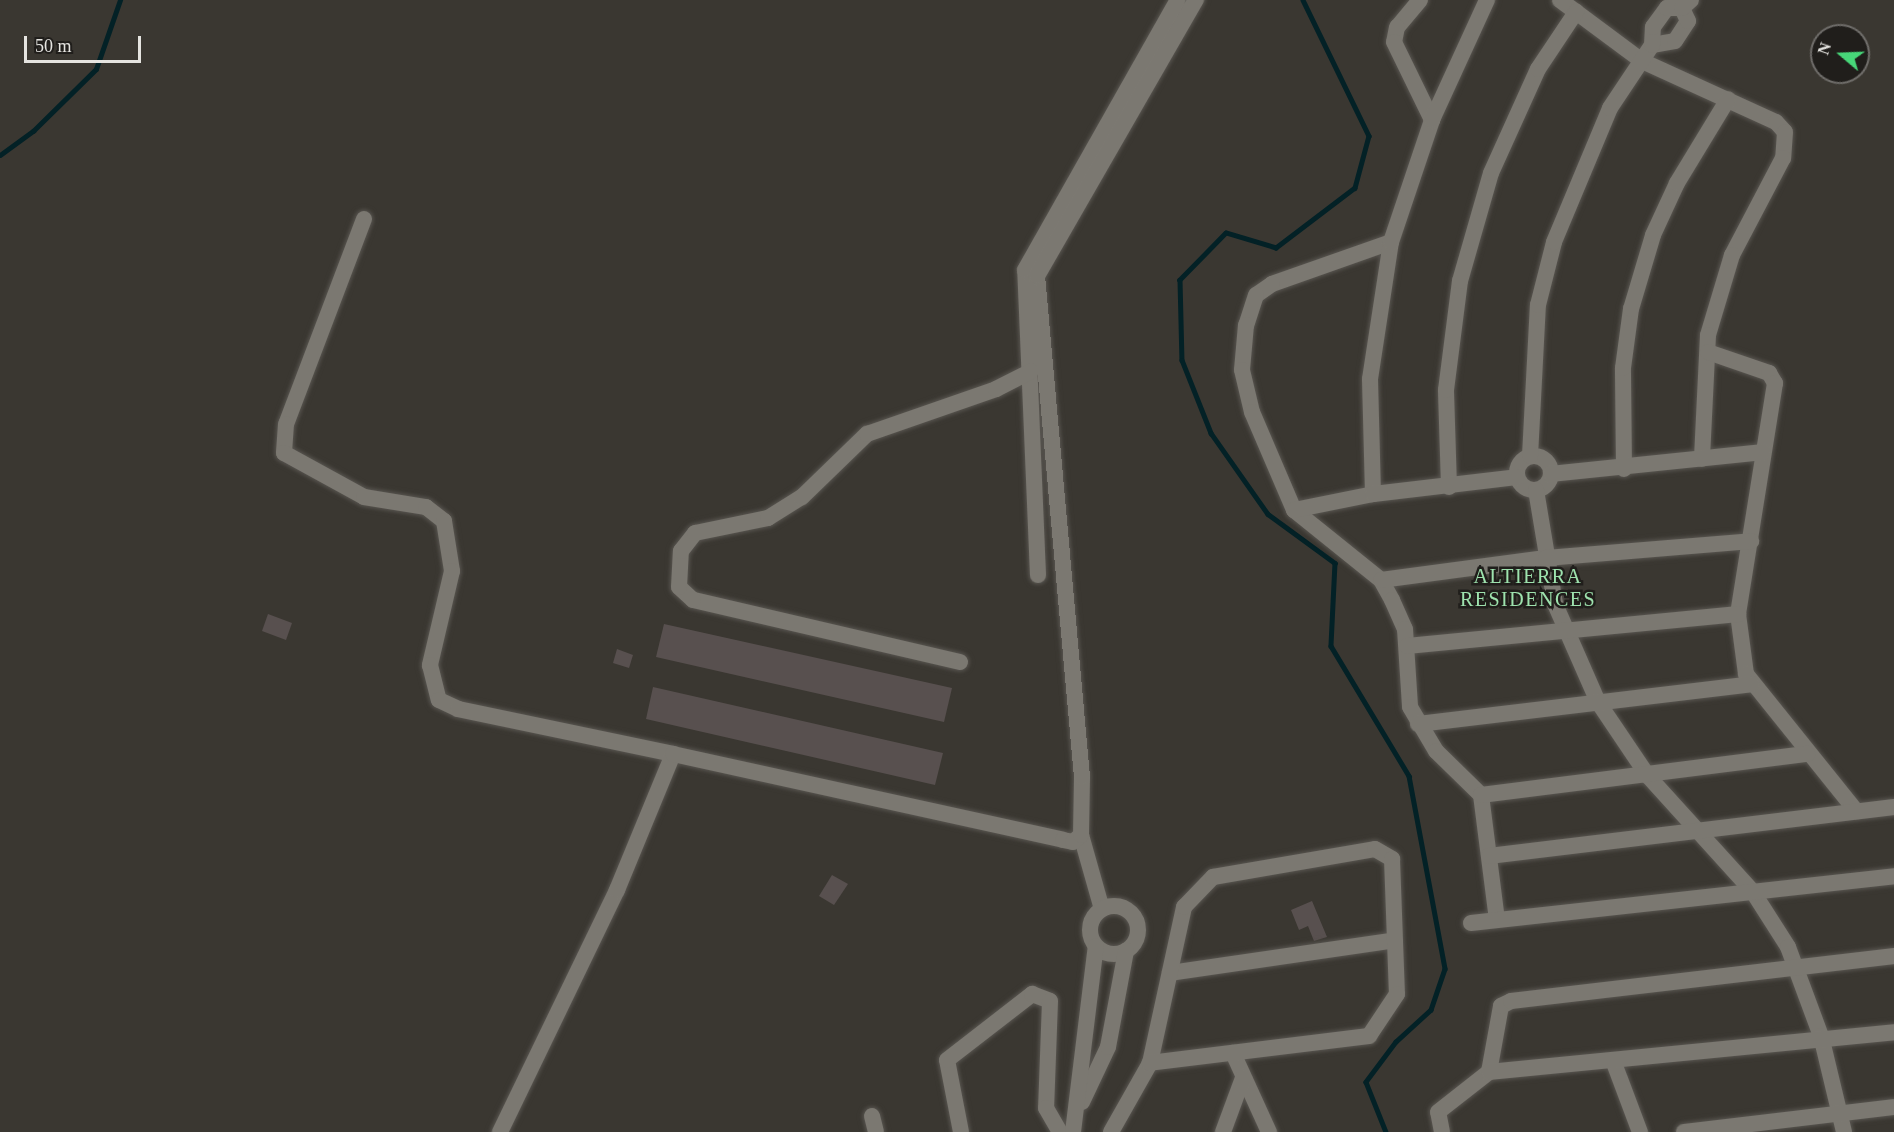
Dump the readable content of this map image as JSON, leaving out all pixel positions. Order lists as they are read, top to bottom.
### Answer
{
  "districts": ["ALTIERRA RESIDENCES"],
  "scale_bar": "50 m",
  "north": "left"
}
